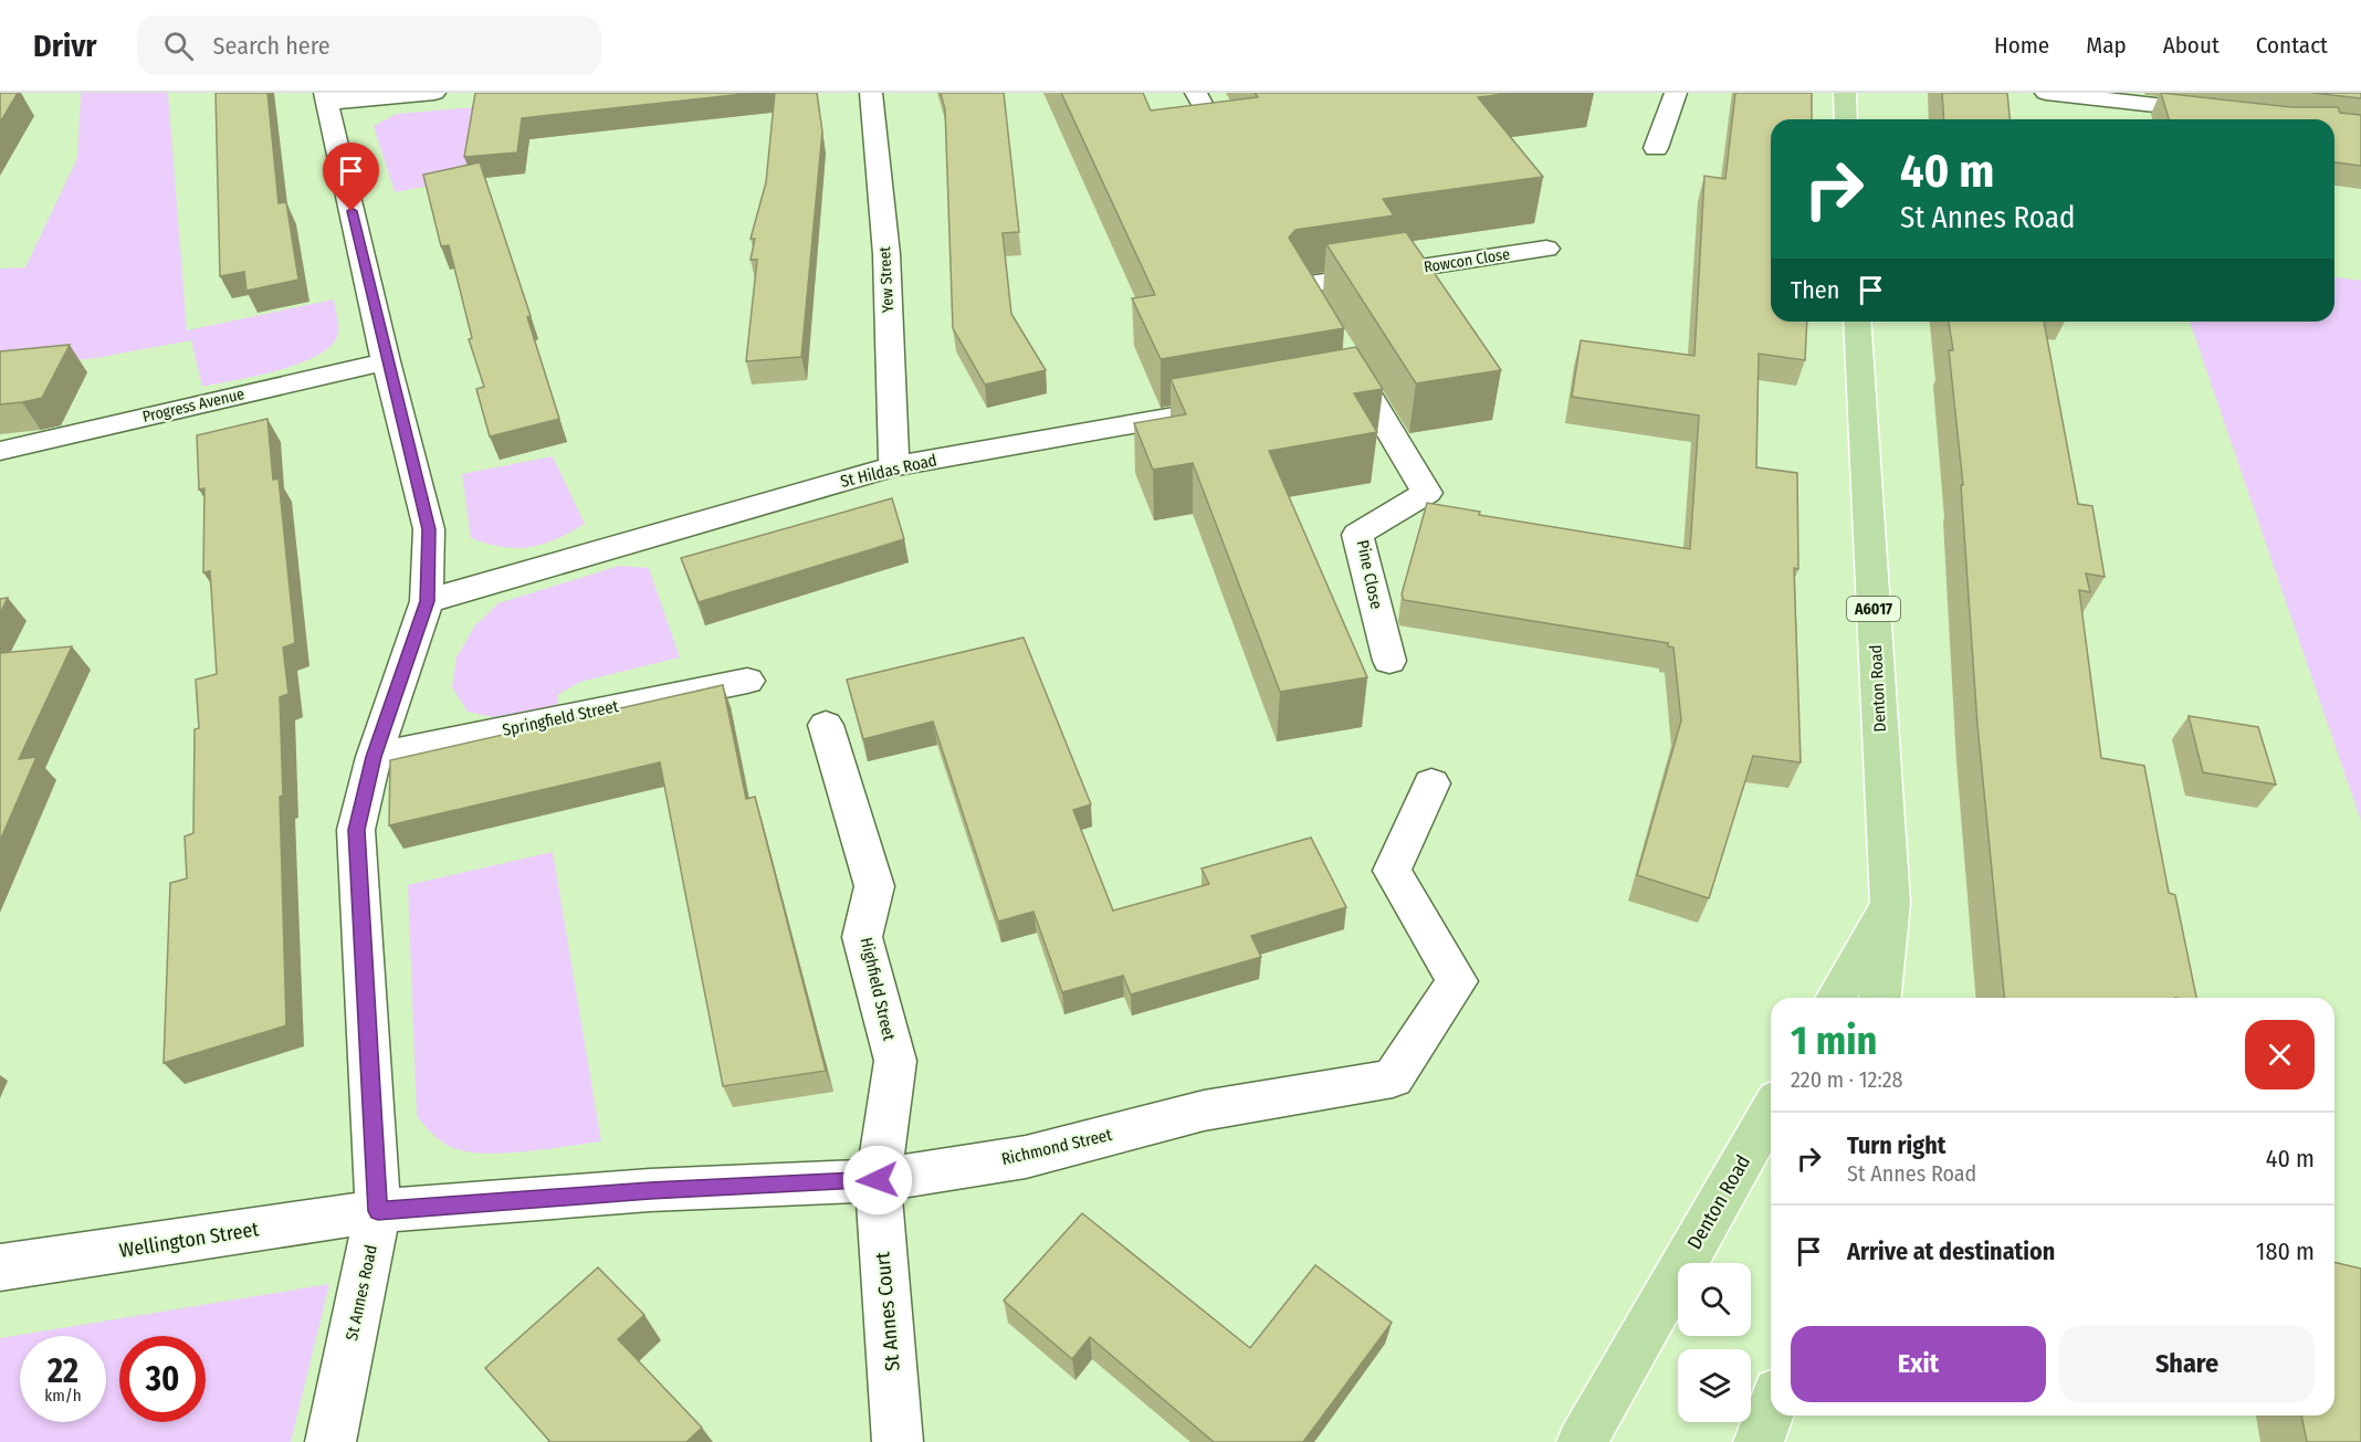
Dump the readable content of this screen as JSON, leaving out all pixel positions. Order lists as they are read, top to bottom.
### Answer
{
  "streets": {
    "highway": ["A6017", "Denton Road"],
    "street": [
      "Rowcon Close",
      "Yew Street",
      "Progress Avenue",
      "St Hildas Road",
      "Pine Close",
      "Springfield Street",
      "Highfield Street",
      "Richmond Street",
      "Wellington Street",
      "St Annes Road",
      "St Annes Court"
    ]
  },
  "crossings": [
    ["Rowcon Close", "Pine Close"],
    ["Yew Street", "St Hildas Road"],
    ["Progress Avenue", "St Annes Road"],
    ["St Hildas Road", "St Annes Road"],
    ["Springfield Street", "St Annes Road"],
    ["Highfield Street", "Richmond Street"],
    ["Highfield Street", "St Annes Court"],
    ["Richmond Street", "Wellington Street"],
    ["Richmond Street", "St Annes Road"],
    ["Richmond Street", "St Annes Court"],
    ["Wellington Street", "St Annes Road"]
  ],
  "page": {
    "header": "Drivr",
    "search": "Search here",
    "nav": [
      "Home",
      "Map",
      "About",
      "Contact"
    ],
    "turn": ["40 m", "St Annes Road"],
    "then": "Then",
    "heading": ["1 min", "220 m · 12:28"],
    "list": [
      {
        "name": "Turn right",
        "note": "St Annes Road",
        "value": "40 m"
      },
      {
        "name": "Arrive at destination",
        "value": "180 m"
      }
    ],
    "buttons": ["Exit", "Share"],
    "speed": "22 km/h",
    "limit": "30"
  }
}
